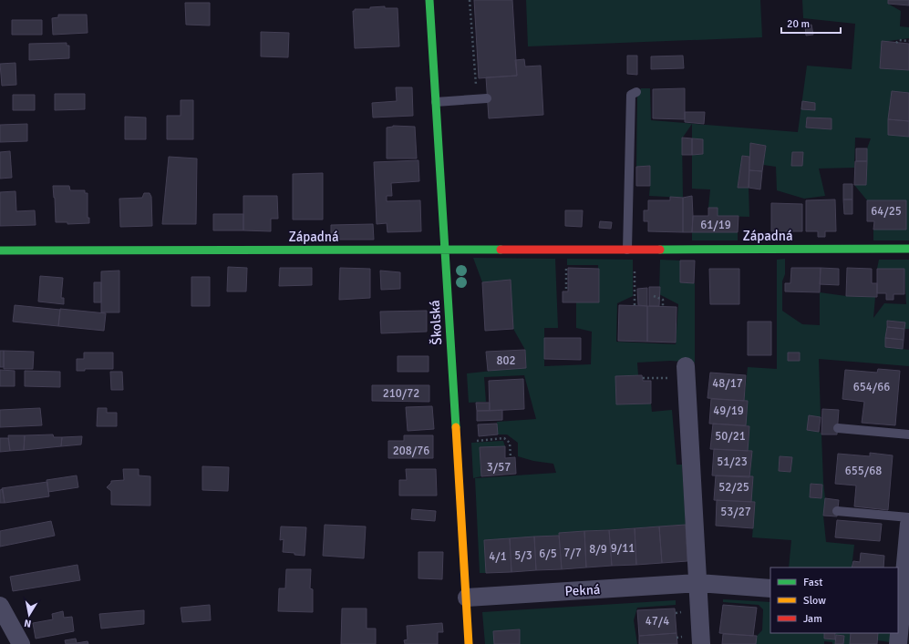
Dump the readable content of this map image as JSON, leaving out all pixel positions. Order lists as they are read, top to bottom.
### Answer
{
  "streets": {
    "street": ["Západná", "Školská", "Pekná"]
  },
  "crossings": [
    ["Západná", "Školská"],
    ["Školská", "Pekná"]
  ],
  "house_numbers": [
    "64/25",
    "61/19",
    "802",
    "48/17",
    "654/66",
    "210/72",
    "49/19",
    "50/21",
    "208/76",
    "51/23",
    "3/57",
    "655/68",
    "52/25",
    "53/27",
    "9/11",
    "8/9",
    "7/7",
    "6/5",
    "5/3",
    "4/1",
    "47/4"
  ],
  "legend": ["Fast", "Slow", "Jam"],
  "scale_bar": "20 m",
  "north": "bottom"
}
